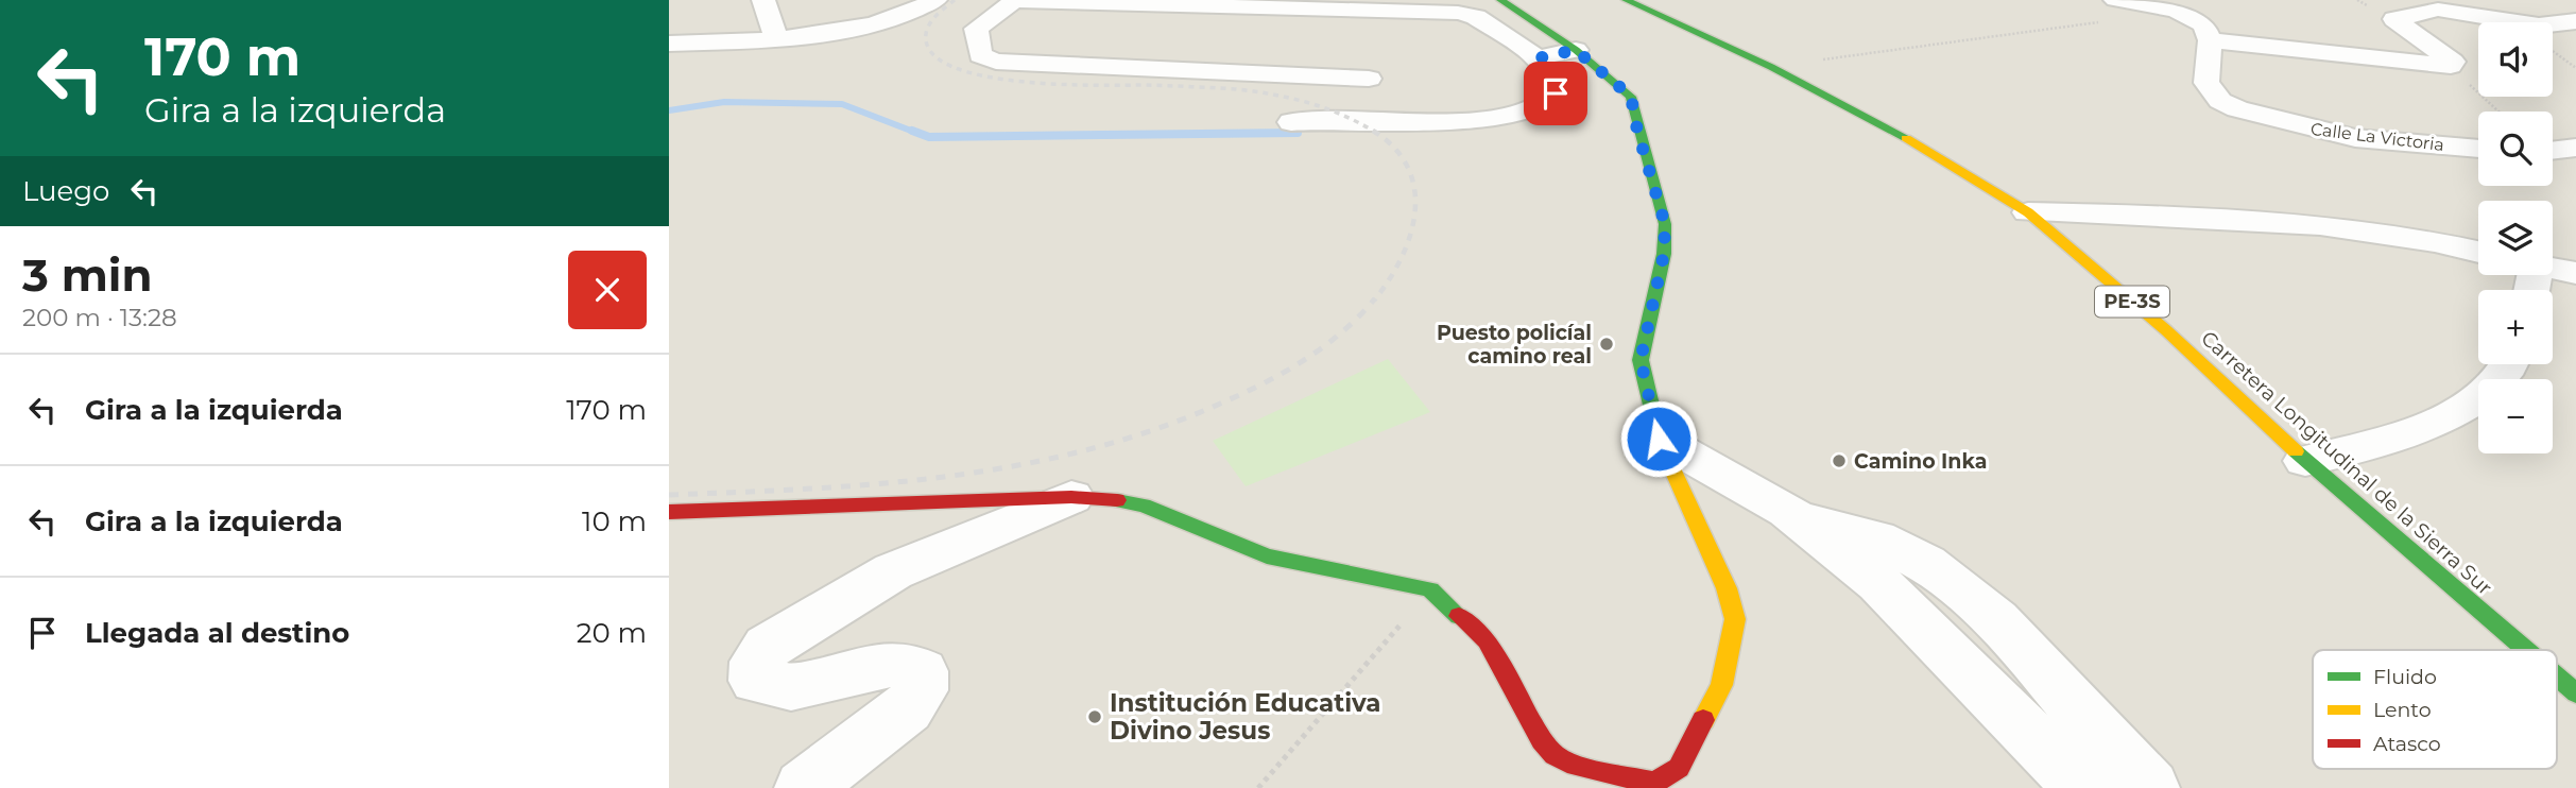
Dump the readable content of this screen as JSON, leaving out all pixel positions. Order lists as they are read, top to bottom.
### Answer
{
  "streets": {
    "main road": ["PE-3S", "Carretera Longitudinal de la Sierra Sur"],
    "street": ["Calle La Victoria"]
  },
  "places": ["Puesto policíal camino real", "Camino Inka", "Institución Educativa Divino Jesus"],
  "legend": ["Fluido", "Lento", "Atasco"],
  "page": {
    "turn": ["170 m", "Gira a la izquierda"],
    "map_buttons": ["+", "−"],
    "then": "Luego",
    "heading": ["3 min", "200 m · 13:28"],
    "list": [
      {
        "name": "Gira a la izquierda",
        "value": "170 m"
      },
      {
        "name": "Gira a la izquierda",
        "value": "10 m"
      },
      {
        "name": "Llegada al destino",
        "value": "20 m"
      }
    ]
  }
}
